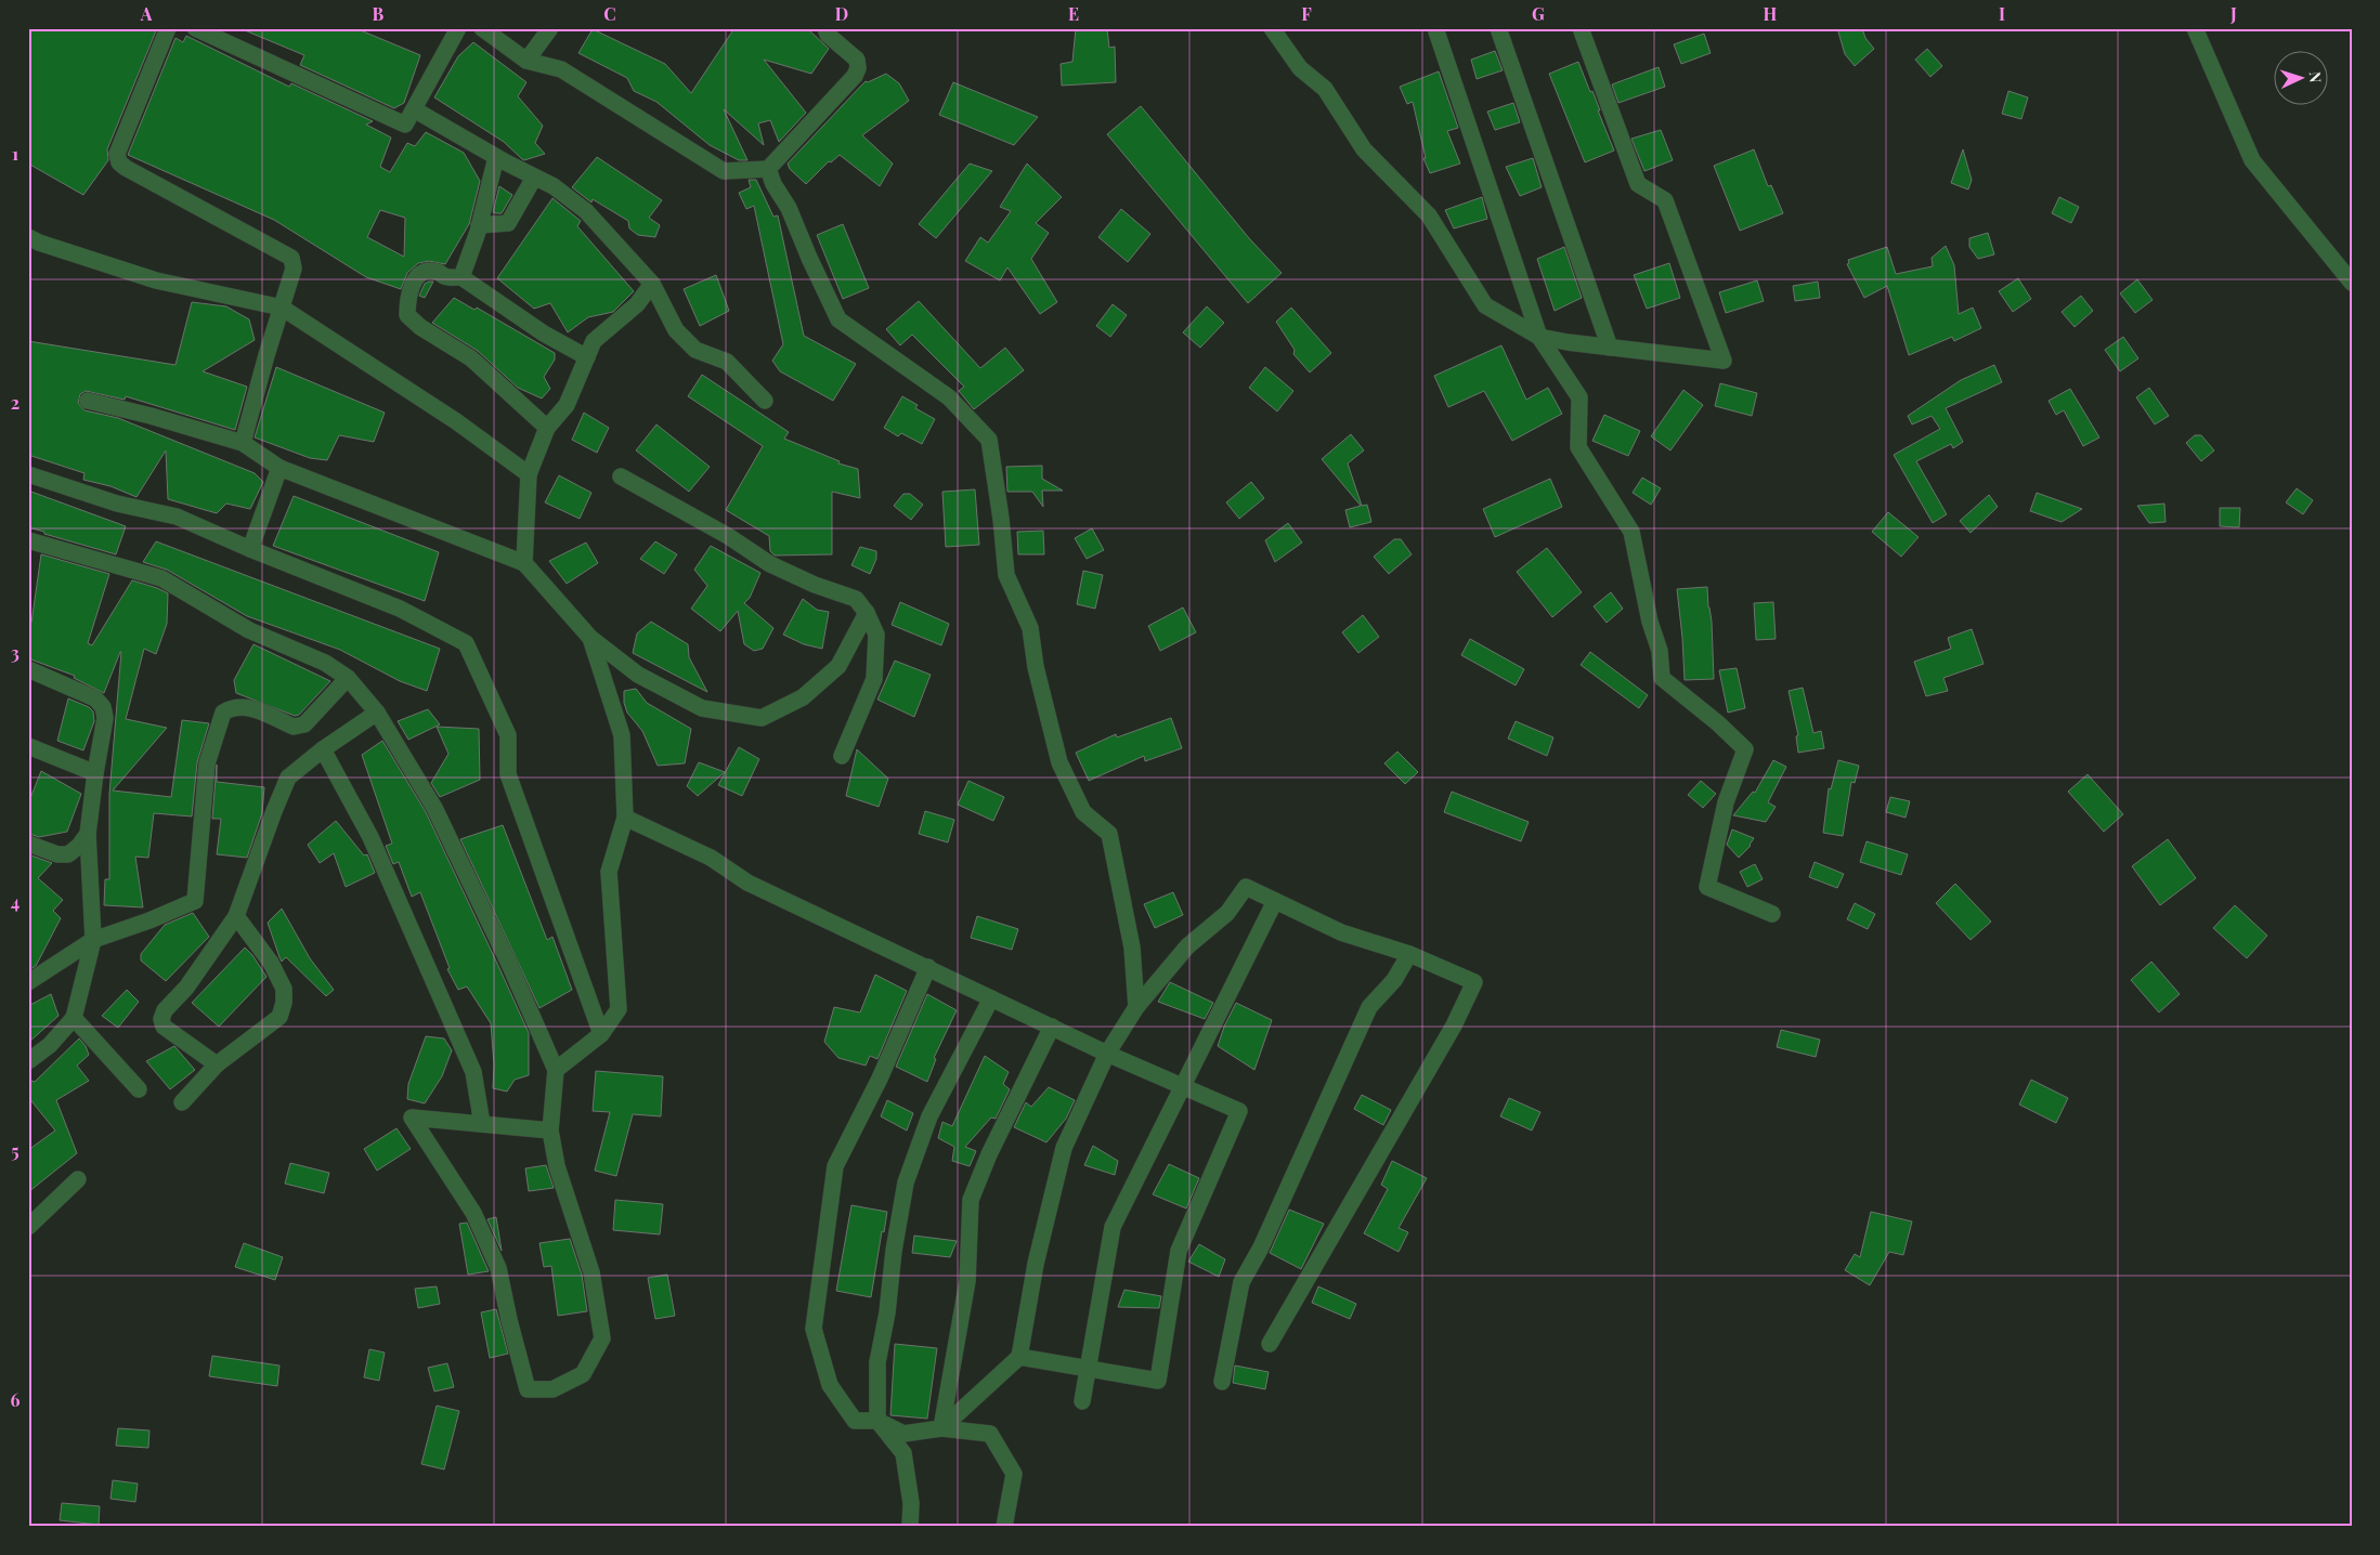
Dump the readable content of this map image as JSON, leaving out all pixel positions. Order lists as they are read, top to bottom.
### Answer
{
  "north": "right",
  "grid": {
    "columns": [
      "A",
      "B",
      "C",
      "D",
      "E",
      "F",
      "G",
      "H",
      "I",
      "J"
    ],
    "rows": [
      "1",
      "2",
      "3",
      "4",
      "5",
      "6"
    ]
  }
}
